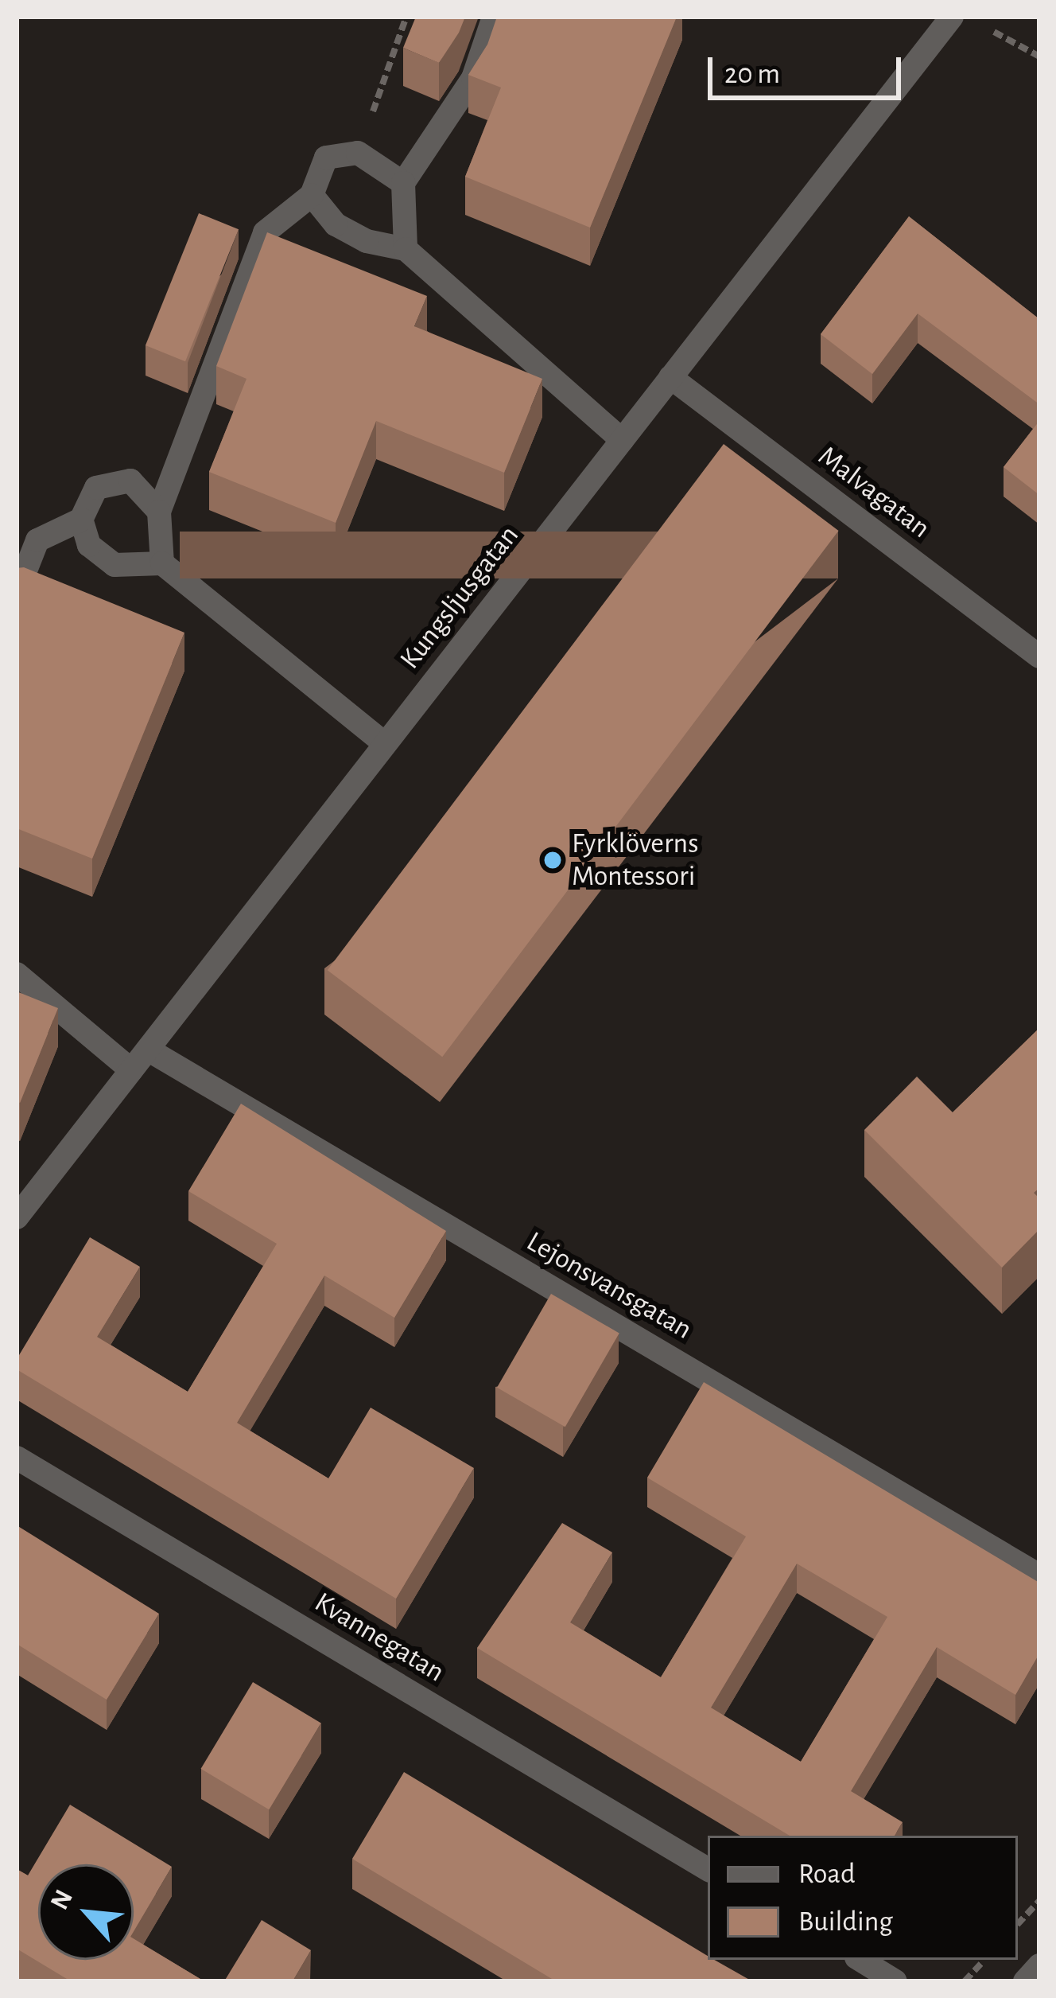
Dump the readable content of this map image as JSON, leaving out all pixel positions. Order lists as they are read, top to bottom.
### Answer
{
  "streets": {
    "street": [
      "Malvagatan",
      "Kungsljusgatan",
      "Lejonsvansgatan",
      "Kvannegatan"
    ]
  },
  "crossings": [
    ["Malvagatan", "Kungsljusgatan"],
    ["Kungsljusgatan", "Lejonsvansgatan"]
  ],
  "places": ["Fyrklöverns Montessori"],
  "legend": ["Road", "Building"],
  "scale_bar": "20 m",
  "north": "top left"
}
